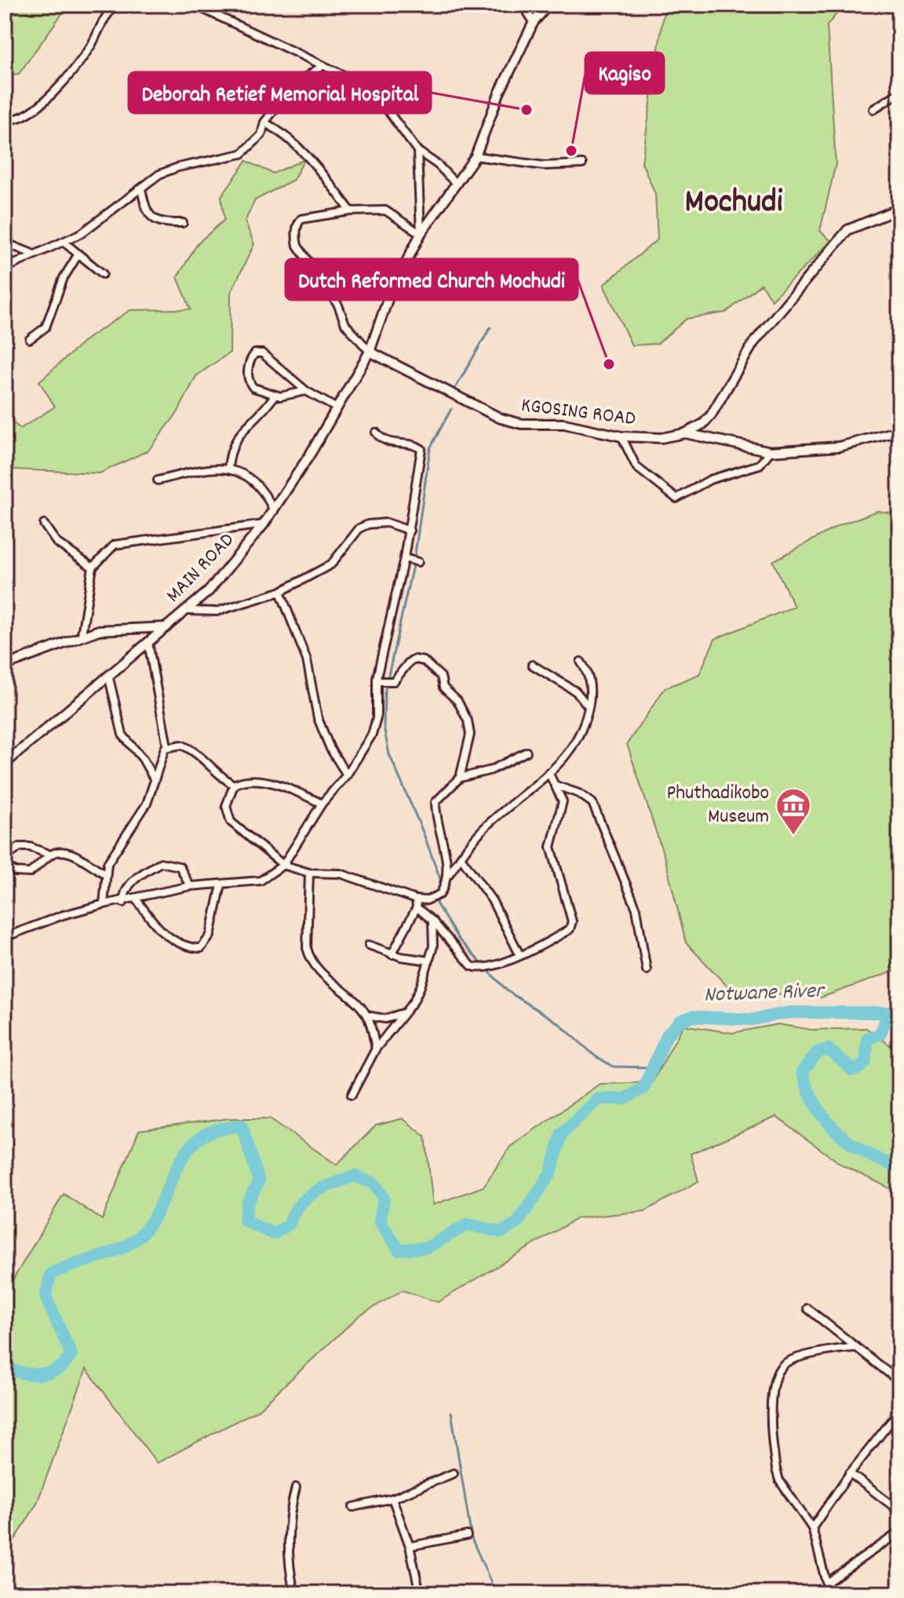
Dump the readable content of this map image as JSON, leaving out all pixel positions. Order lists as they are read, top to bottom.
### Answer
{
  "streets": {
    "street": ["KGOSING ROAD", "MAIN ROAD"]
  },
  "crossings": [
    ["KGOSING ROAD", "MAIN ROAD"]
  ],
  "districts": ["Mochudi"],
  "water": ["Notwane River"],
  "places": {
    "other": ["Deborah Retief Memorial Hospital", "Kagiso", "Dutch Reformed Church Mochudi"],
    "museum": ["Phuthadikobo Museum"]
  }
}
